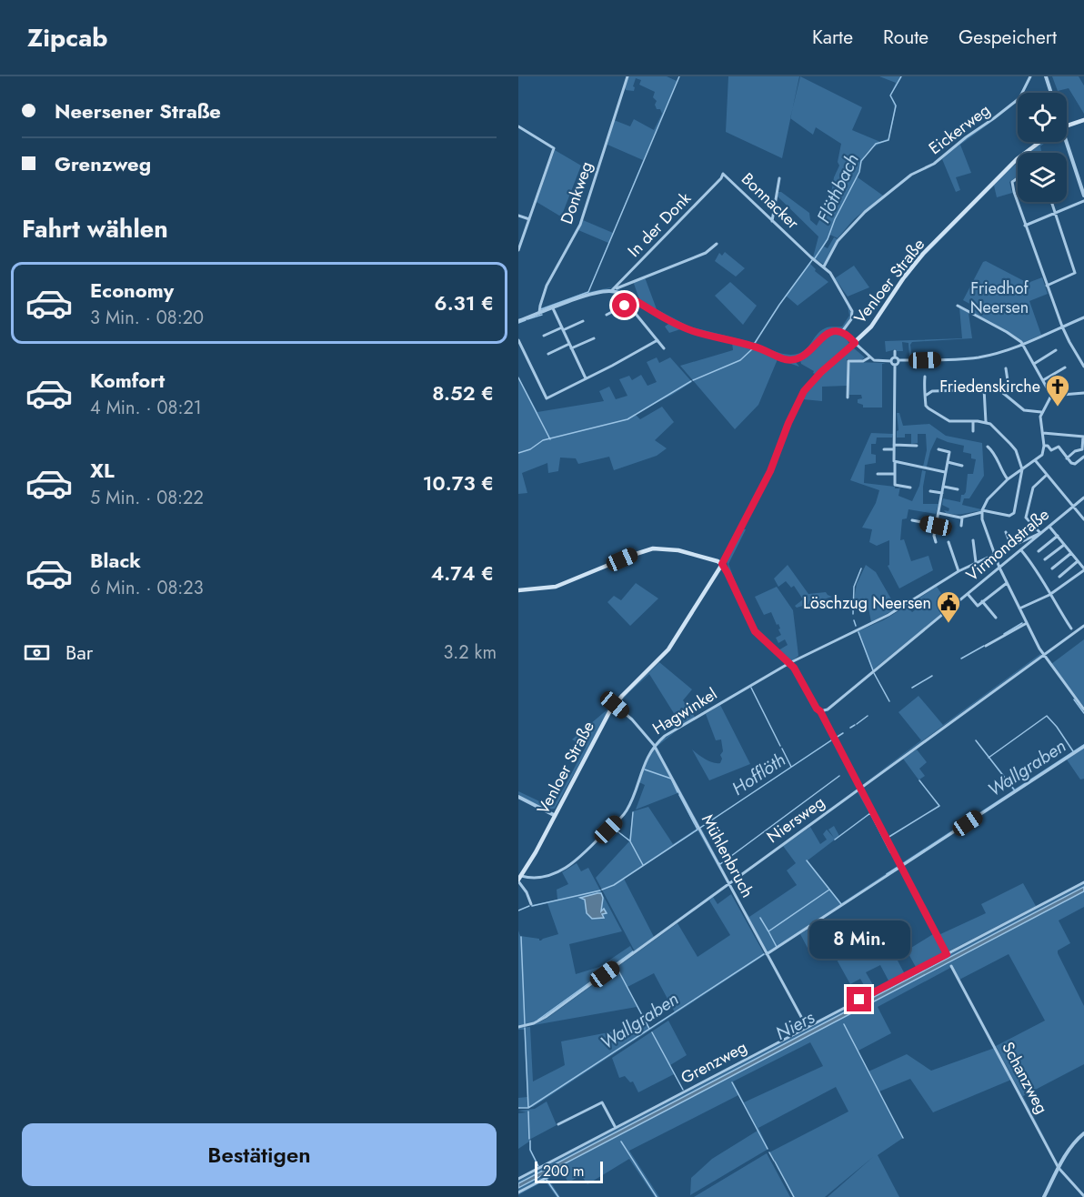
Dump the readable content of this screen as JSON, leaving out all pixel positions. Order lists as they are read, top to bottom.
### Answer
{
  "streets": {
    "main road": ["Venloer Straße"],
    "street": [
      "Eickerweg",
      "Donkweg",
      "Bonnacker",
      "In der Donk",
      "Virmondstraße",
      "Hagwinkel",
      "Niersweg",
      "Mühlenbruch",
      "Grenzweg",
      "Schanzweg"
    ]
  },
  "crossings": [
    ["Eickerweg", "Bonnacker"],
    ["Bonnacker", "In der Donk"],
    ["Venloer Straße", "Hagwinkel"],
    ["Venloer Straße", "Mühlenbruch"],
    ["Virmondstraße", "Hagwinkel"],
    ["Hagwinkel", "Mühlenbruch"],
    ["Niersweg", "Mühlenbruch"],
    ["Mühlenbruch", "Grenzweg"]
  ],
  "water": [
    "Flöthbach",
    "Wallgraben",
    "Hofflöth",
    "Niers"
  ],
  "parks": ["Friedhof Neersen"],
  "places": {
    "church": ["Friedenskirche"],
    "public building": ["Löschzug Neersen"]
  },
  "scale_bar": "200 m",
  "page": {
    "header": "Zipcab",
    "nav": ["Karte", "Route", "Gespeichert"],
    "banner": ["Neersener Straße", "Grenzweg"],
    "heading": "Fahrt wählen",
    "list": [
      {
        "name": "Economy",
        "note": "3 Min. · 08:20",
        "value": "6.31 €"
      },
      {
        "name": "Komfort",
        "note": "4 Min. · 08:21",
        "value": "8.52 €"
      },
      {
        "name": "XL",
        "note": "5 Min. · 08:22",
        "value": "10.73 €"
      },
      {
        "name": "Black",
        "note": "6 Min. · 08:23",
        "value": "4.74 €"
      }
    ],
    "pay": ["Bar", "3.2 km"],
    "bubble": "8 Min.",
    "buttons": "Bestätigen",
    "scale": "200 m"
  }
}
